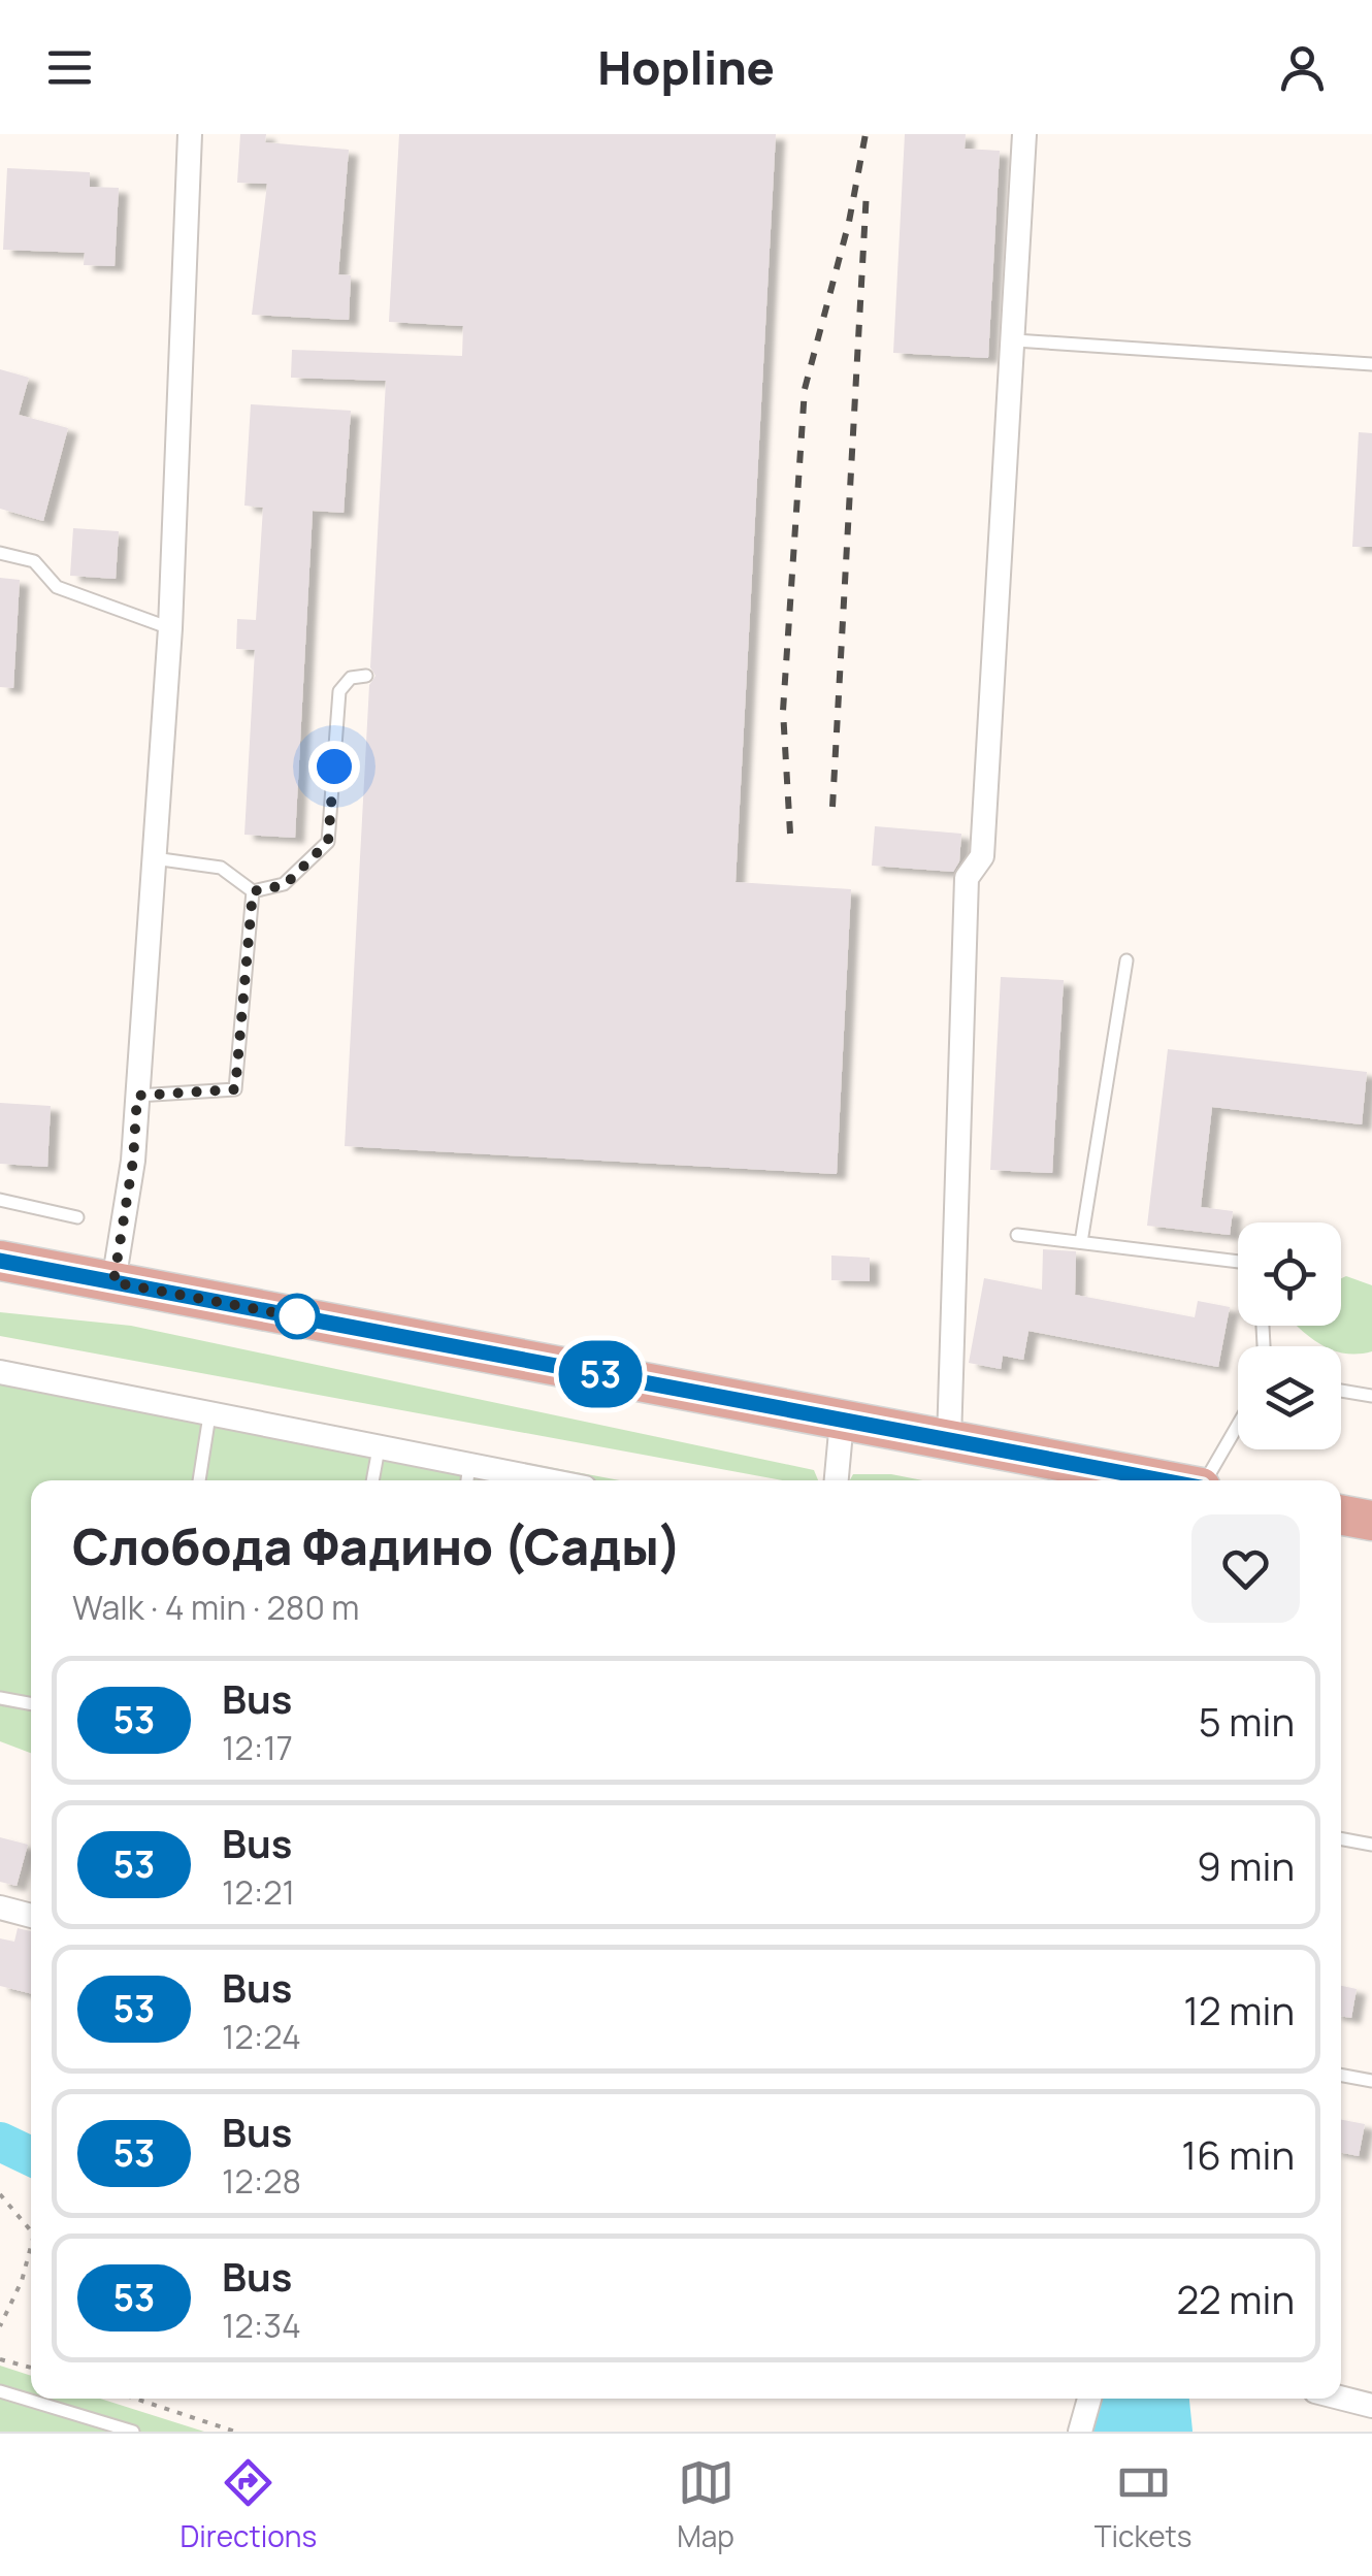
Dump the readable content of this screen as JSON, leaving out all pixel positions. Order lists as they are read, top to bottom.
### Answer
{
  "lines": ["bus line 53"],
  "page": {
    "header": "Hopline",
    "on_map": "53",
    "heading": ["Слобода Фадино (Сады)", "Walk · 4 min · 280 m"],
    "list": [
      {
        "mark": "53",
        "name": "Bus",
        "note": "12:17",
        "value": "5 min"
      },
      {
        "mark": "53",
        "name": "Bus",
        "note": "12:21",
        "value": "9 min"
      },
      {
        "mark": "53",
        "name": "Bus",
        "note": "12:24",
        "value": "12 min"
      },
      {
        "mark": "53",
        "name": "Bus",
        "note": "12:28",
        "value": "16 min"
      },
      {
        "mark": "53",
        "name": "Bus",
        "note": "12:34",
        "value": "22 min"
      }
    ],
    "tabs": ["Directions", "Map", "Tickets"]
  }
}
